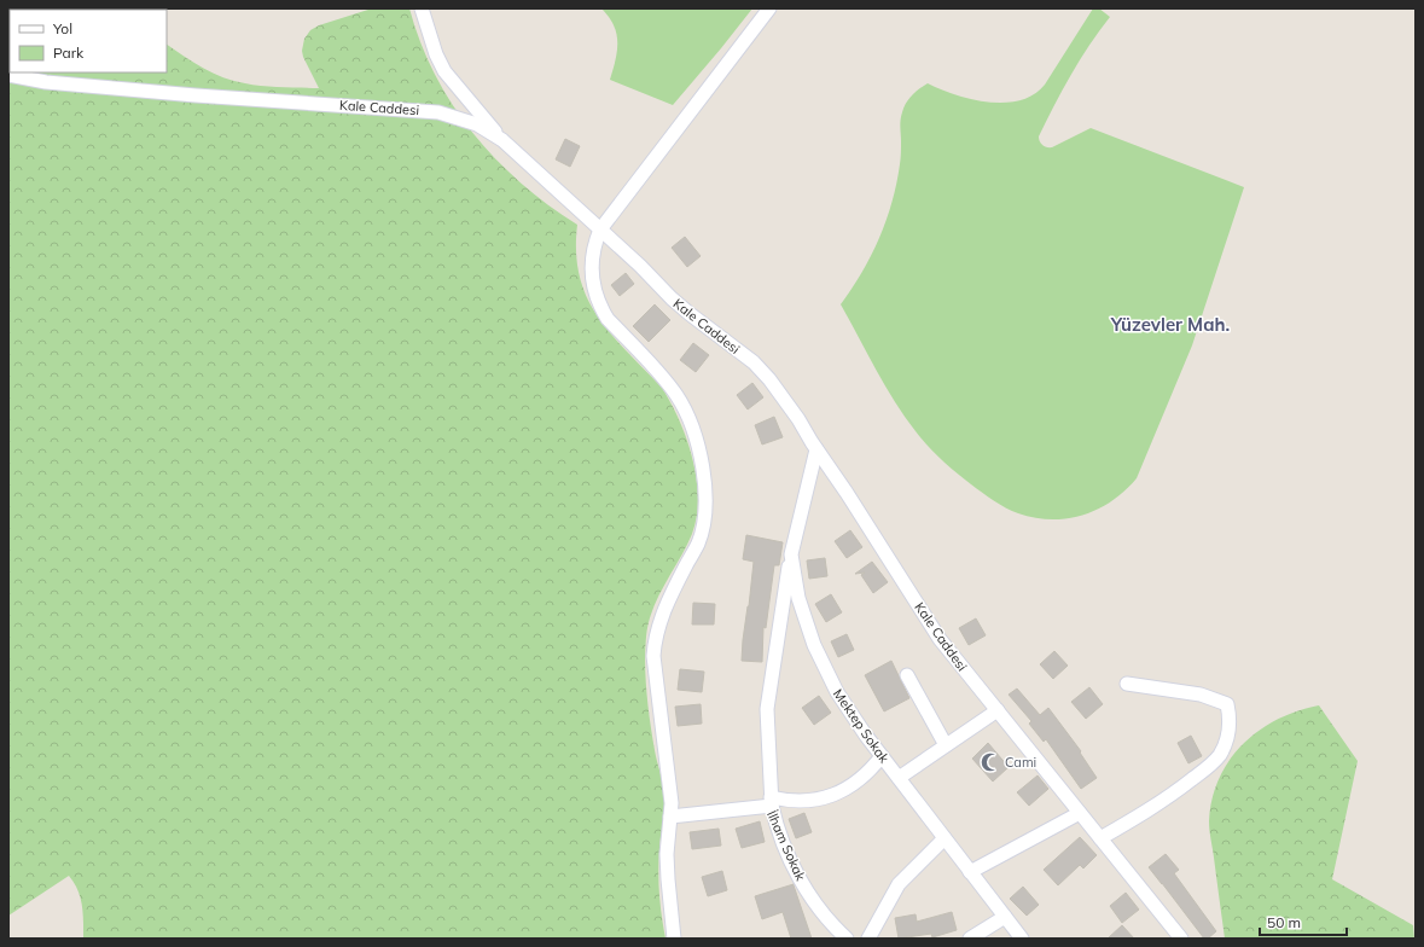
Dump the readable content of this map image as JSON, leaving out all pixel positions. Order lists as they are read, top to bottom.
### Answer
{
  "streets": {
    "street": ["Kale Caddesi", "Mektep Sokak", "İlham Sokak"]
  },
  "crossings": [
    ["Kale Caddesi", "Mektep Sokak"]
  ],
  "districts": ["Yüzevler Mah."],
  "places": {
    "mosque": ["Cami"]
  },
  "legend": ["Yol", "Park"],
  "scale_bar": "50 m"
}
